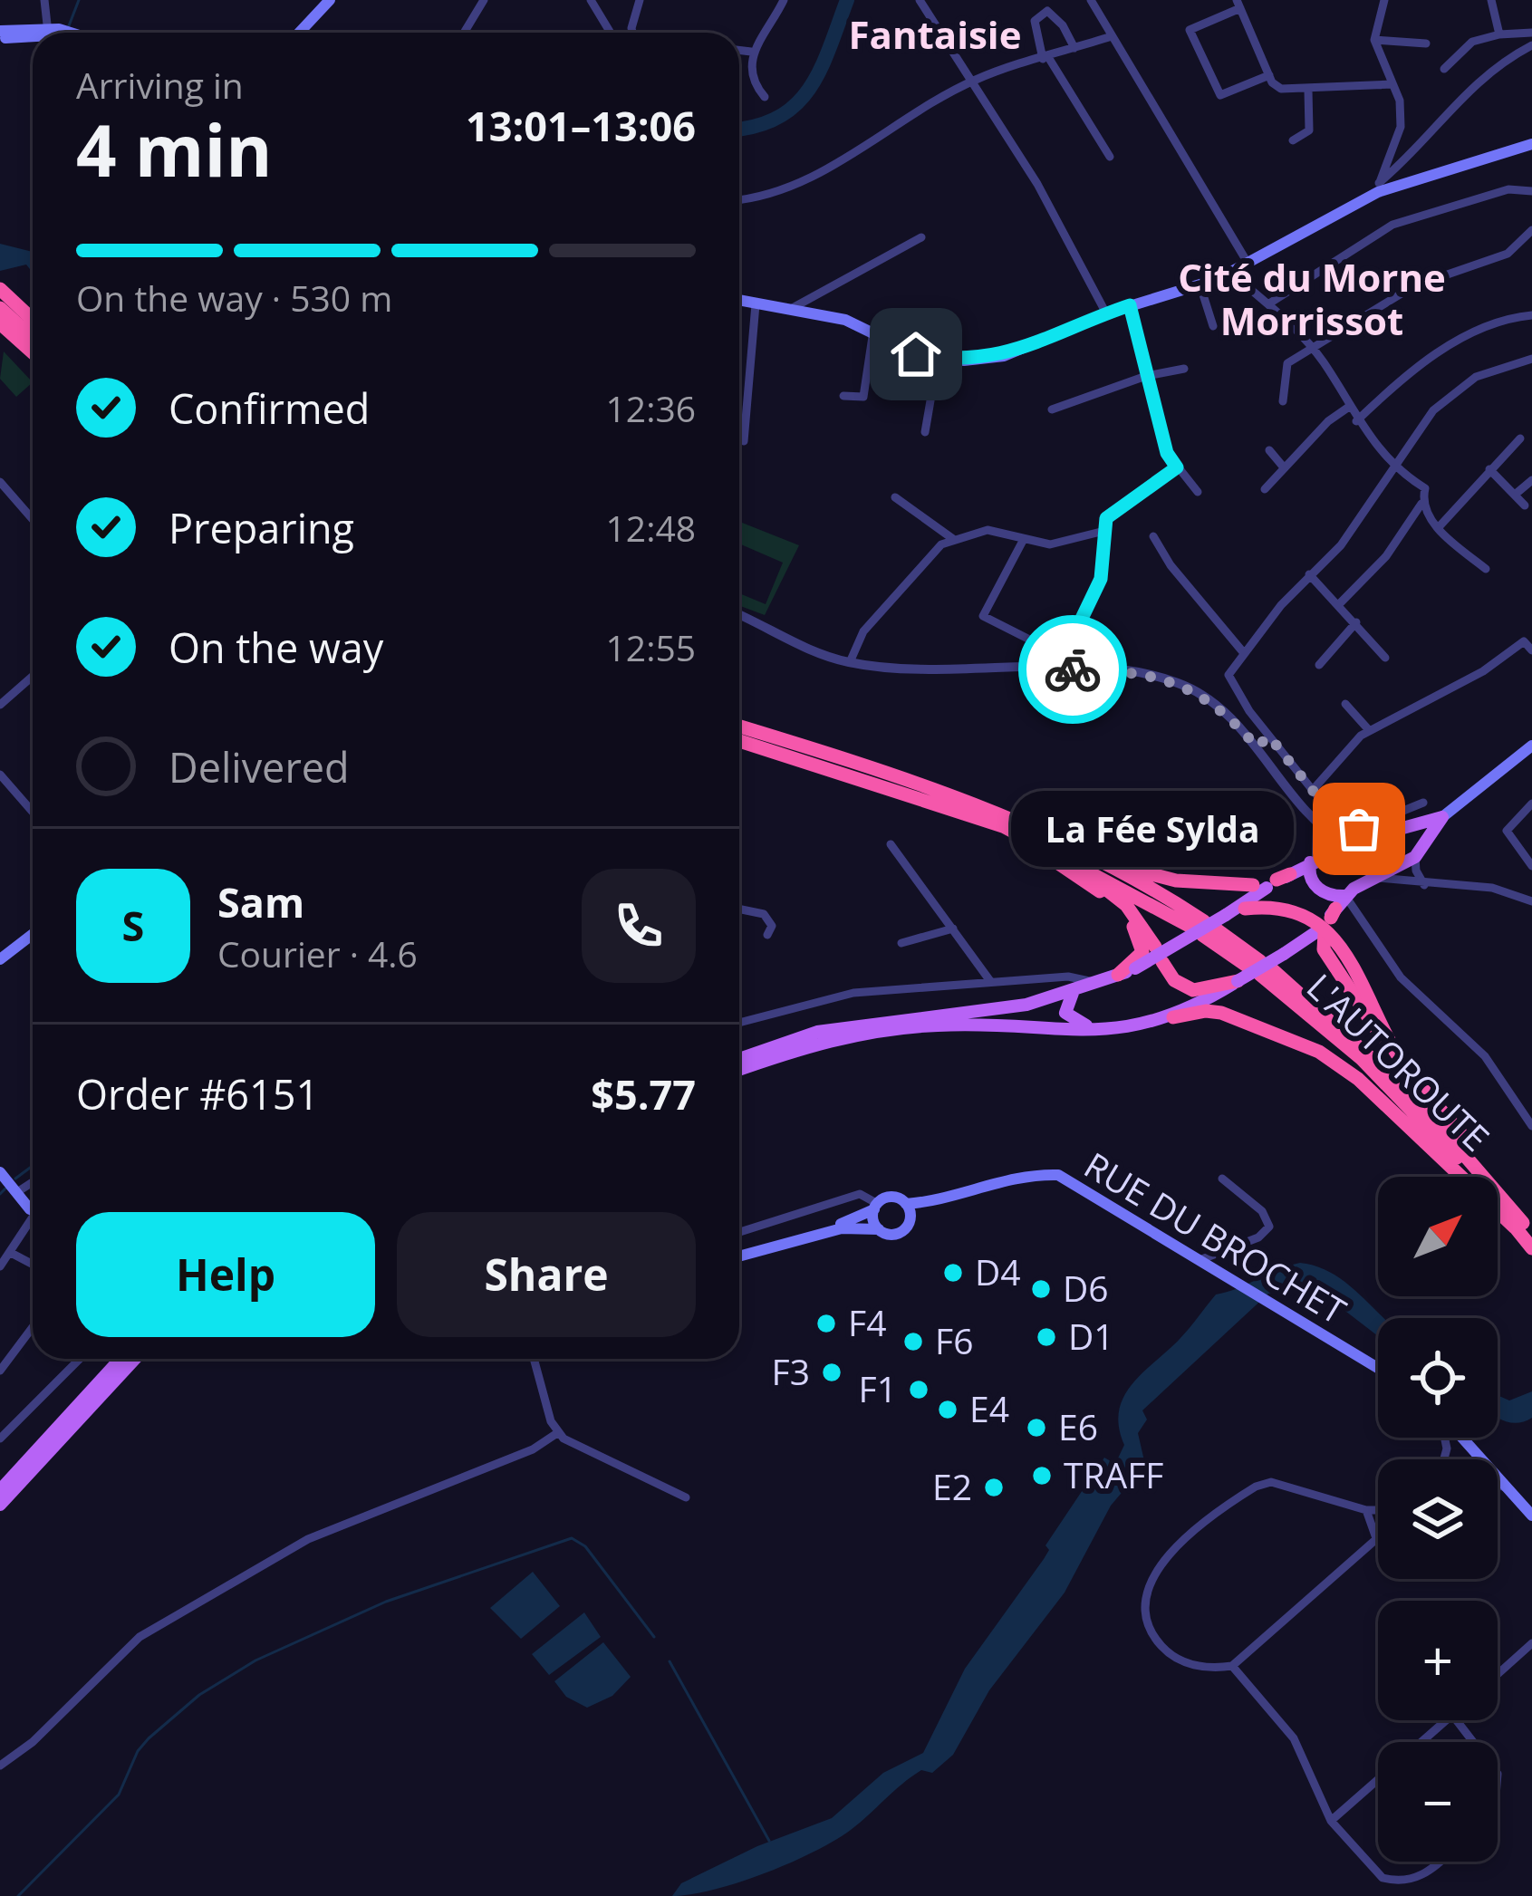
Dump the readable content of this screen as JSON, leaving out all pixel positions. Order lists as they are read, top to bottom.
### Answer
{
  "streets": {
    "highway": ["L'AUTOROUTE"],
    "main road": ["RUE DU BROCHET"]
  },
  "districts": ["Fantaisie", "Cité du Morne Morrissot"],
  "places": [
    "La Fée Sylda",
    "D4",
    "D6",
    "F4",
    "D1",
    "F6",
    "F3",
    "F1",
    "E4",
    "E6",
    "TRAFF",
    "E2"
  ],
  "north": "top right",
  "page": {
    "heading": ["4 min", "Arriving in", "13:01–13:06"],
    "panel": [
      "Sam",
      "Courier · 4.6",
      "Order #6151",
      "$5.77"
    ],
    "bar": "On the way · 530 m",
    "list": [
      ["Confirmed", "12:36"],
      ["Preparing", "12:48"],
      ["On the way", "12:55"],
      "Delivered"
    ],
    "bubble": "La Fée Sylda",
    "round": "S",
    "map_buttons": ["+", "−"],
    "buttons": ["Help", "Share"]
  }
}
